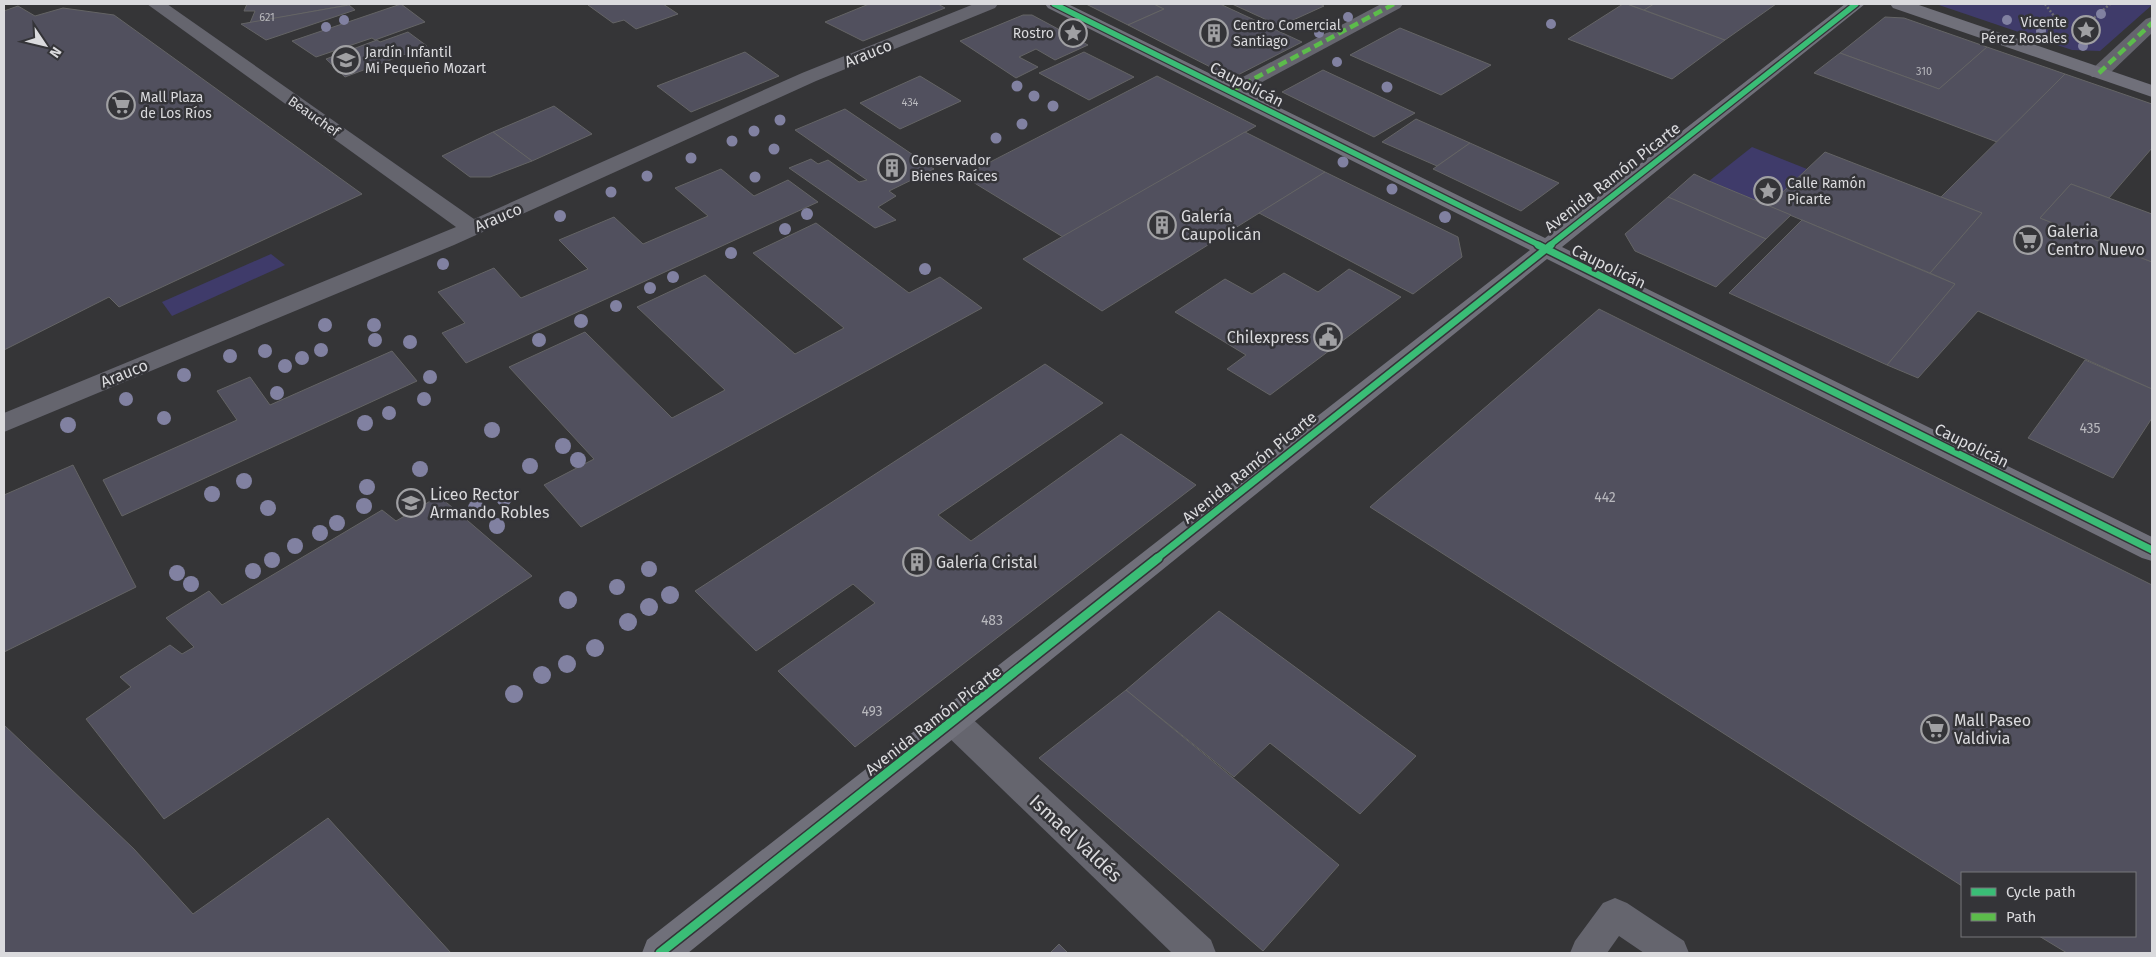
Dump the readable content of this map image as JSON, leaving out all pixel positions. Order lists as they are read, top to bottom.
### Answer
{
  "streets": {
    "street": [
      "Arauco",
      "Caupolicán",
      "Beauchef",
      "Avenida Ramón Picarte",
      "Ismael Valdés"
    ]
  },
  "crossings": [
    ["Arauco", "Beauchef"],
    ["Caupolicán", "Avenida Ramón Picarte"],
    ["Avenida Ramón Picarte", "Ismael Valdés"]
  ],
  "places": {
    "place": ["Vicente Pérez Rosales", "Rostro", "Calle Ramón Picarte"],
    "building": [
      "Centro Comercial Santiago",
      "Conservador Bienes Raíces",
      "Galería Caupolicán",
      "Galería Cristal"
    ],
    "school or university": ["Jardín Infantil Mi Pequeño Mozart", "Liceo Rector Armando Robles"],
    "supermarket": ["Mall Plaza de Los Ríos", "Galeria Centro Nuevo", "Mall Paseo Valdivia"],
    "public building": ["Chilexpress"]
  },
  "house_numbers": [
    "621",
    "310",
    "434",
    "435",
    "442",
    "483",
    "493"
  ],
  "legend": ["Cycle path", "Path"],
  "north": "bottom right"
}
